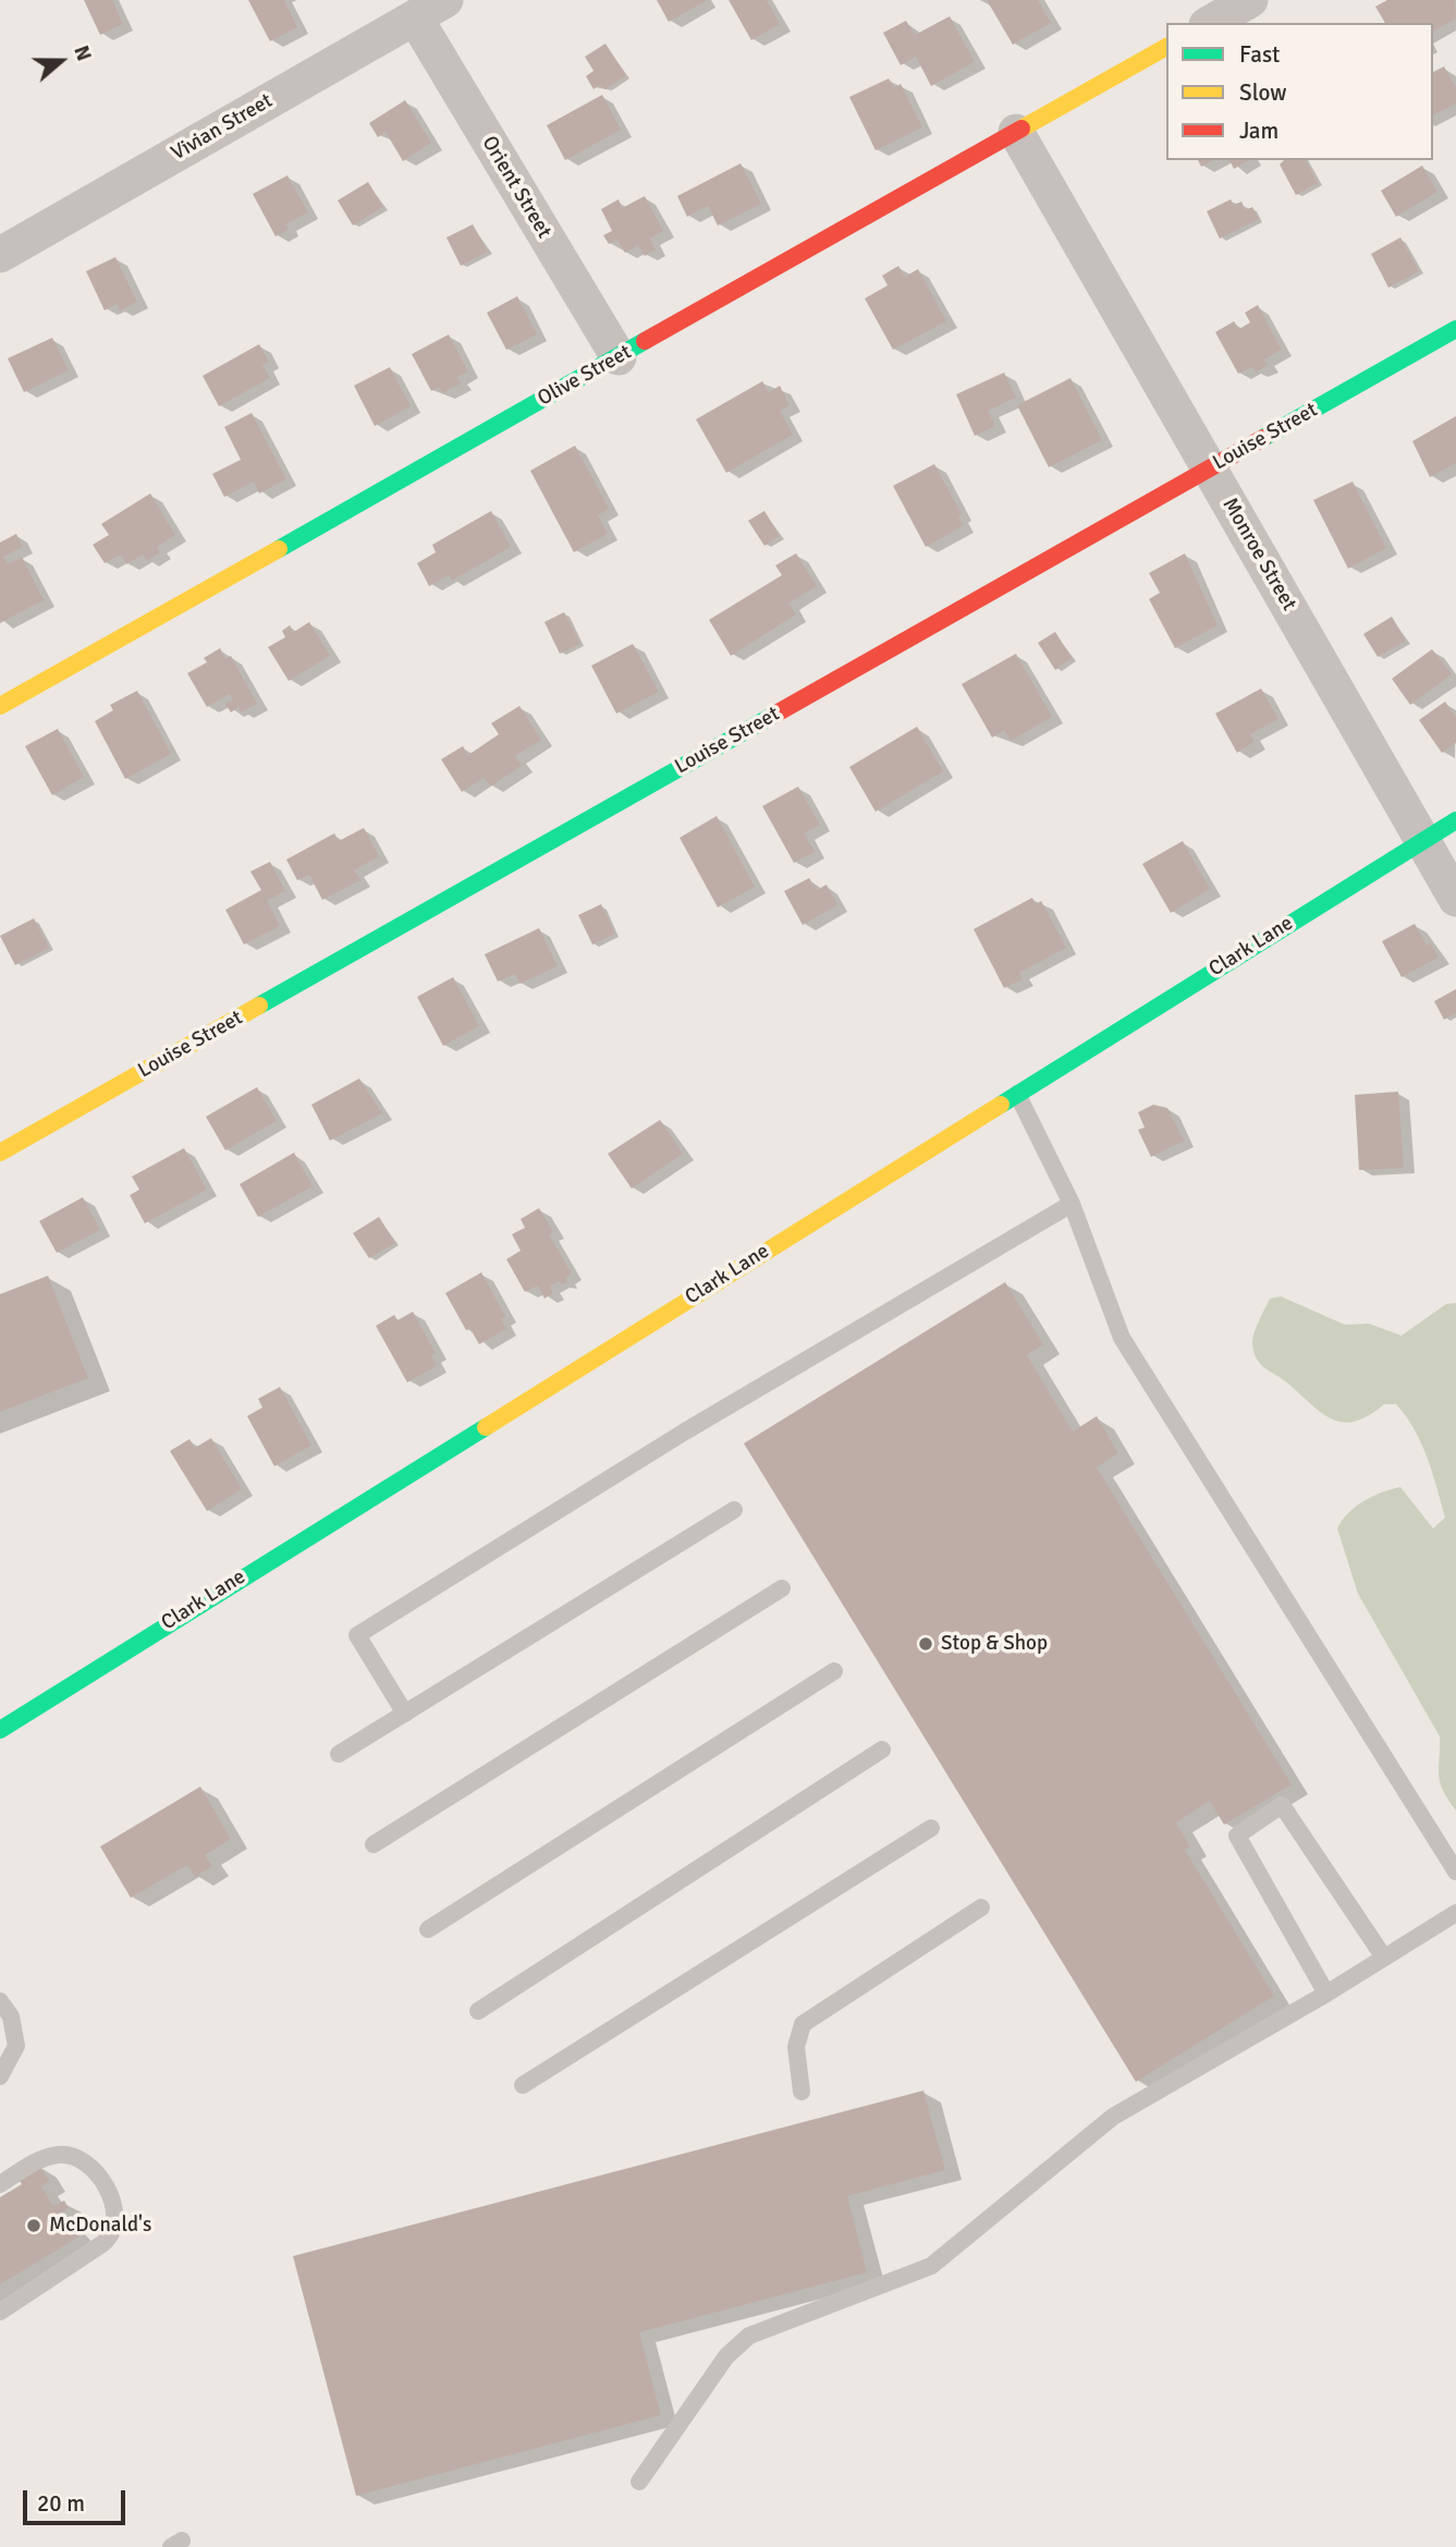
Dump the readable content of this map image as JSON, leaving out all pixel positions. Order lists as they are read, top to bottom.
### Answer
{
  "streets": {
    "street": [
      "Vivian Street",
      "Orient Street",
      "Olive Street",
      "Louise Street",
      "Monroe Street",
      "Clark Lane"
    ]
  },
  "crossings": [
    ["Vivian Street", "Orient Street"],
    ["Orient Street", "Olive Street"],
    ["Olive Street", "Monroe Street"],
    ["Louise Street", "Monroe Street"],
    ["Monroe Street", "Clark Lane"]
  ],
  "places": ["Stop & Shop", "McDonald's"],
  "legend": ["Fast", "Slow", "Jam"],
  "scale_bar": "20 m",
  "north": "right"
}
